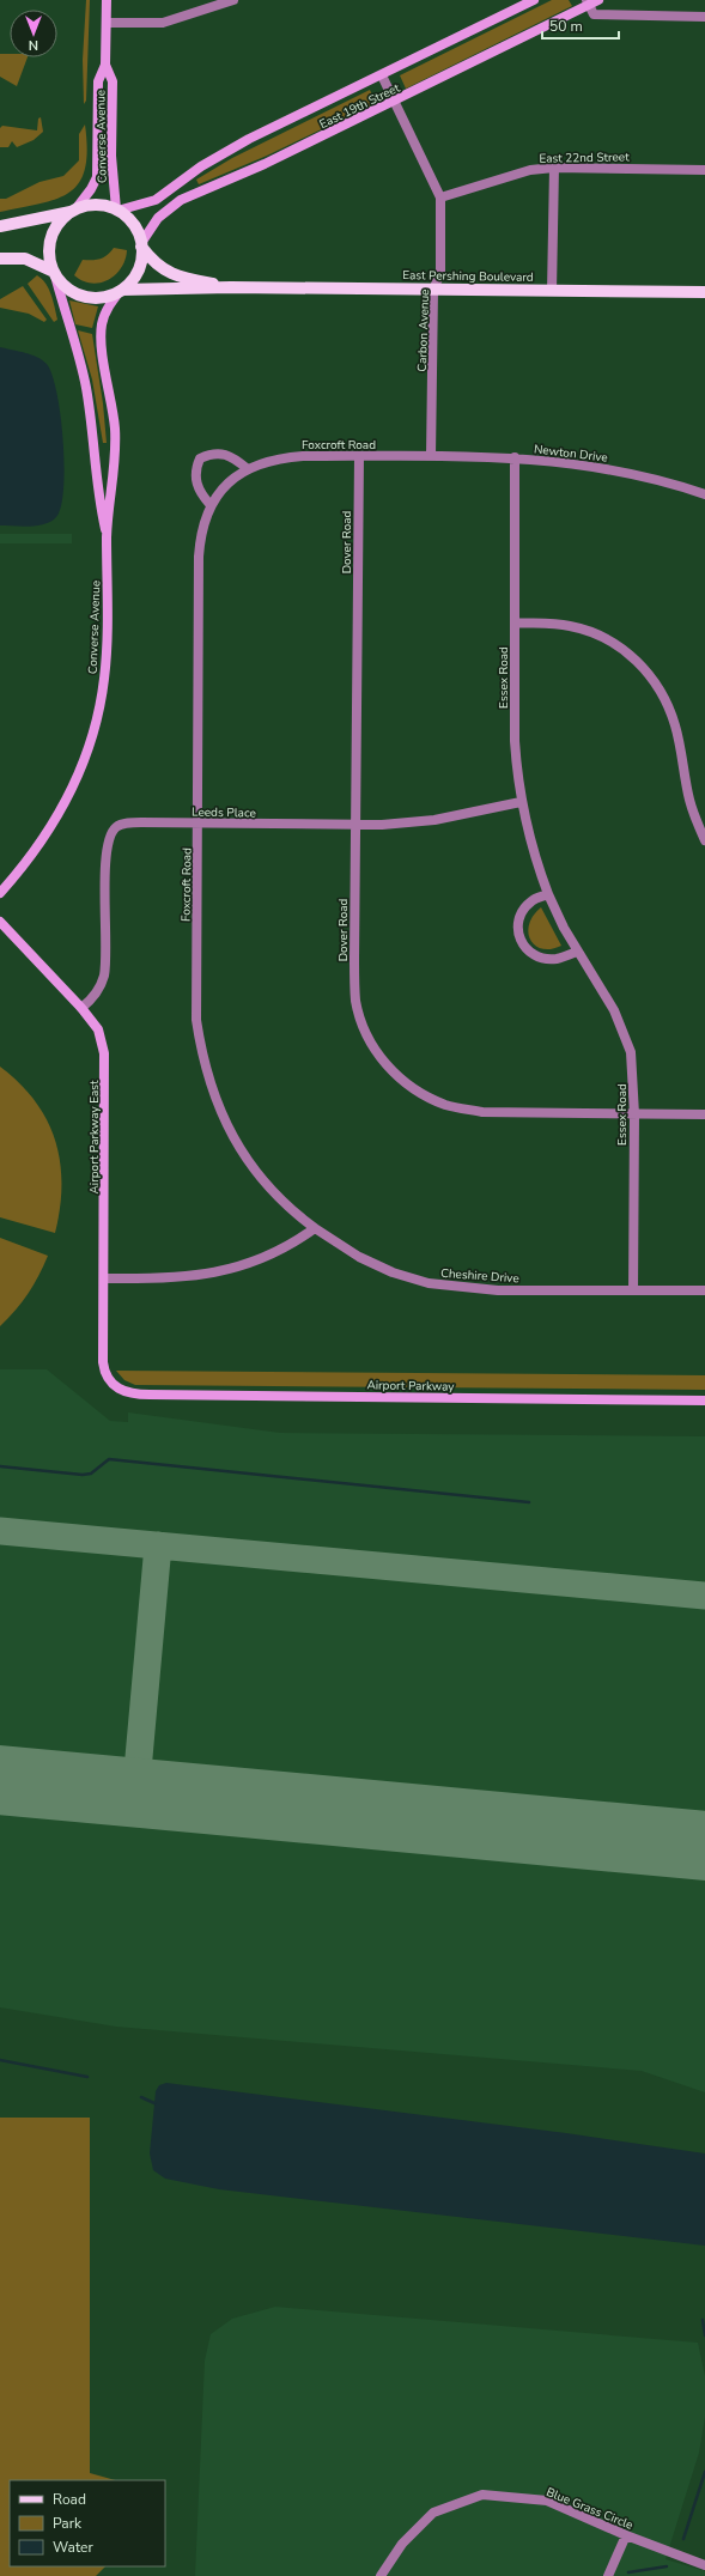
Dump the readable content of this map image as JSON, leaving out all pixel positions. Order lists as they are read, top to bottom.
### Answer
{
  "streets": {
    "main road": [
      "East 19th Street",
      "Converse Avenue",
      "East Pershing Boulevard",
      "Airport Parkway East",
      "Airport Parkway"
    ],
    "street": [
      "East 22nd Street",
      "Carbon Avenue",
      "Foxcroft Road",
      "Newton Drive",
      "Dover Road",
      "Essex Road",
      "Leeds Place",
      "Cheshire Drive",
      "Blue Grass Circle"
    ]
  },
  "crossings": [
    ["East 19th Street", "Converse Avenue"],
    ["East 19th Street", "East Pershing Boulevard"],
    ["East 19th Street", "Carbon Avenue"],
    ["Converse Avenue", "East Pershing Boulevard"],
    ["East 22nd Street", "Carbon Avenue"],
    ["East Pershing Boulevard", "Carbon Avenue"],
    ["Carbon Avenue", "Foxcroft Road"],
    ["Carbon Avenue", "Newton Drive"],
    ["Foxcroft Road", "Newton Drive"],
    ["Foxcroft Road", "Dover Road"],
    ["Foxcroft Road", "Leeds Place"],
    ["Foxcroft Road", "Cheshire Drive"],
    ["Newton Drive", "Essex Road"],
    ["Dover Road", "Essex Road"],
    ["Dover Road", "Leeds Place"],
    ["Essex Road", "Leeds Place"],
    ["Essex Road", "Cheshire Drive"],
    ["Leeds Place", "Airport Parkway East"],
    ["Airport Parkway East", "Airport Parkway"]
  ],
  "legend": ["Road", "Park", "Water"],
  "scale_bar": "50 m",
  "north": "bottom"
}
